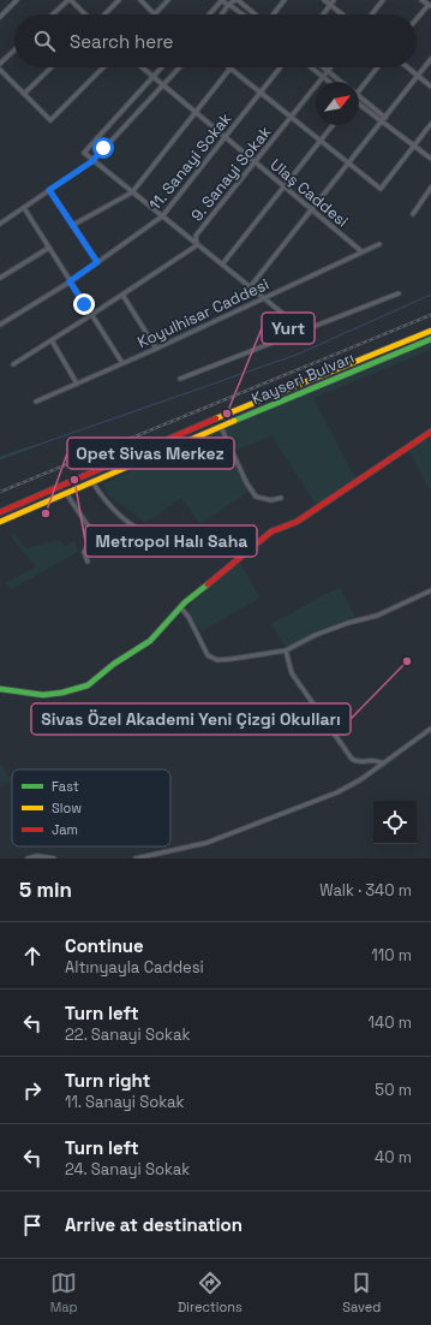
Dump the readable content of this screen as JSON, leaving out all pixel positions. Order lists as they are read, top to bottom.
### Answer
{
  "streets": {
    "main road": ["Kayseri Bulvarı"],
    "street": [
      "11. Sanayi Sokak",
      "9. Sanayi Sokak",
      "Ulaş Caddesi",
      "Koyulhisar Caddesi"
    ]
  },
  "crossings": [
    ["11. Sanayi Sokak", "Ulaş Caddesi"],
    ["9. Sanayi Sokak", "Ulaş Caddesi"],
    ["Ulaş Caddesi", "Koyulhisar Caddesi"]
  ],
  "places": [
    "Yurt",
    "Metropol Halı Saha",
    "Opet Sivas Merkez",
    "Sivas Özel Akademi Yeni Çizgi Okulları"
  ],
  "legend": ["Fast", "Slow", "Jam"],
  "north": "top right",
  "page": {
    "search": "Search here",
    "heading": ["5 min", "Walk · 340 m"],
    "list": [
      ["Continue", "Altınyayla Caddesi", "110 m"],
      ["Turn left", "22. Sanayi Sokak", "140 m"],
      ["Turn right", "11. Sanayi Sokak", "50 m"],
      ["Turn left", "24. Sanayi Sokak", "40 m"],
      "Arrive at destination"
    ],
    "nav": ["Map", "Directions", "Saved"]
  }
}
